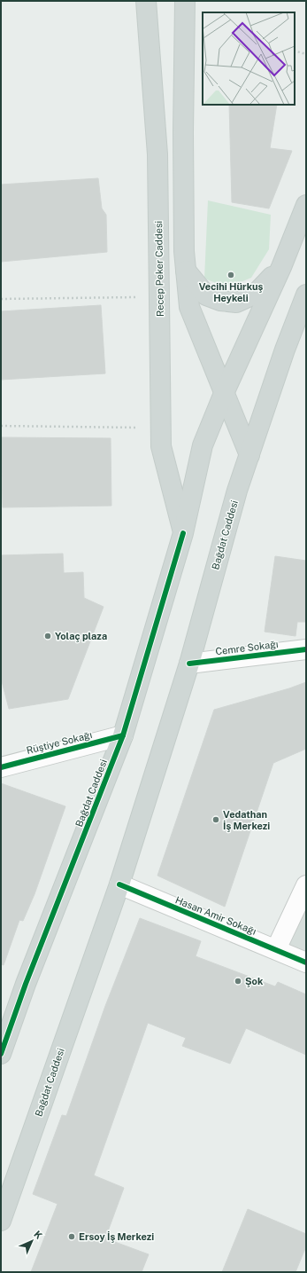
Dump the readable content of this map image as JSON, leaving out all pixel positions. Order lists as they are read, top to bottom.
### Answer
{
  "streets": {
    "main road": ["Recep Peker Caddesi", "Bağdat Caddesi"],
    "street": ["Cemre Sokağı", "Rüştiye Sokağı", "Hasan Amir Sokağı"]
  },
  "crossings": [
    ["Recep Peker Caddesi", "Bağdat Caddesi"],
    ["Bağdat Caddesi", "Cemre Sokağı"],
    ["Bağdat Caddesi", "Rüştiye Sokağı"],
    ["Bağdat Caddesi", "Hasan Amir Sokağı"]
  ],
  "places": [
    "Vecihi Hürkuş Heykeli",
    "Yolaç plaza",
    "Vedathan İş Merkezi",
    "Şok",
    "Ersoy İş Merkezi"
  ],
  "north": "top right"
}
